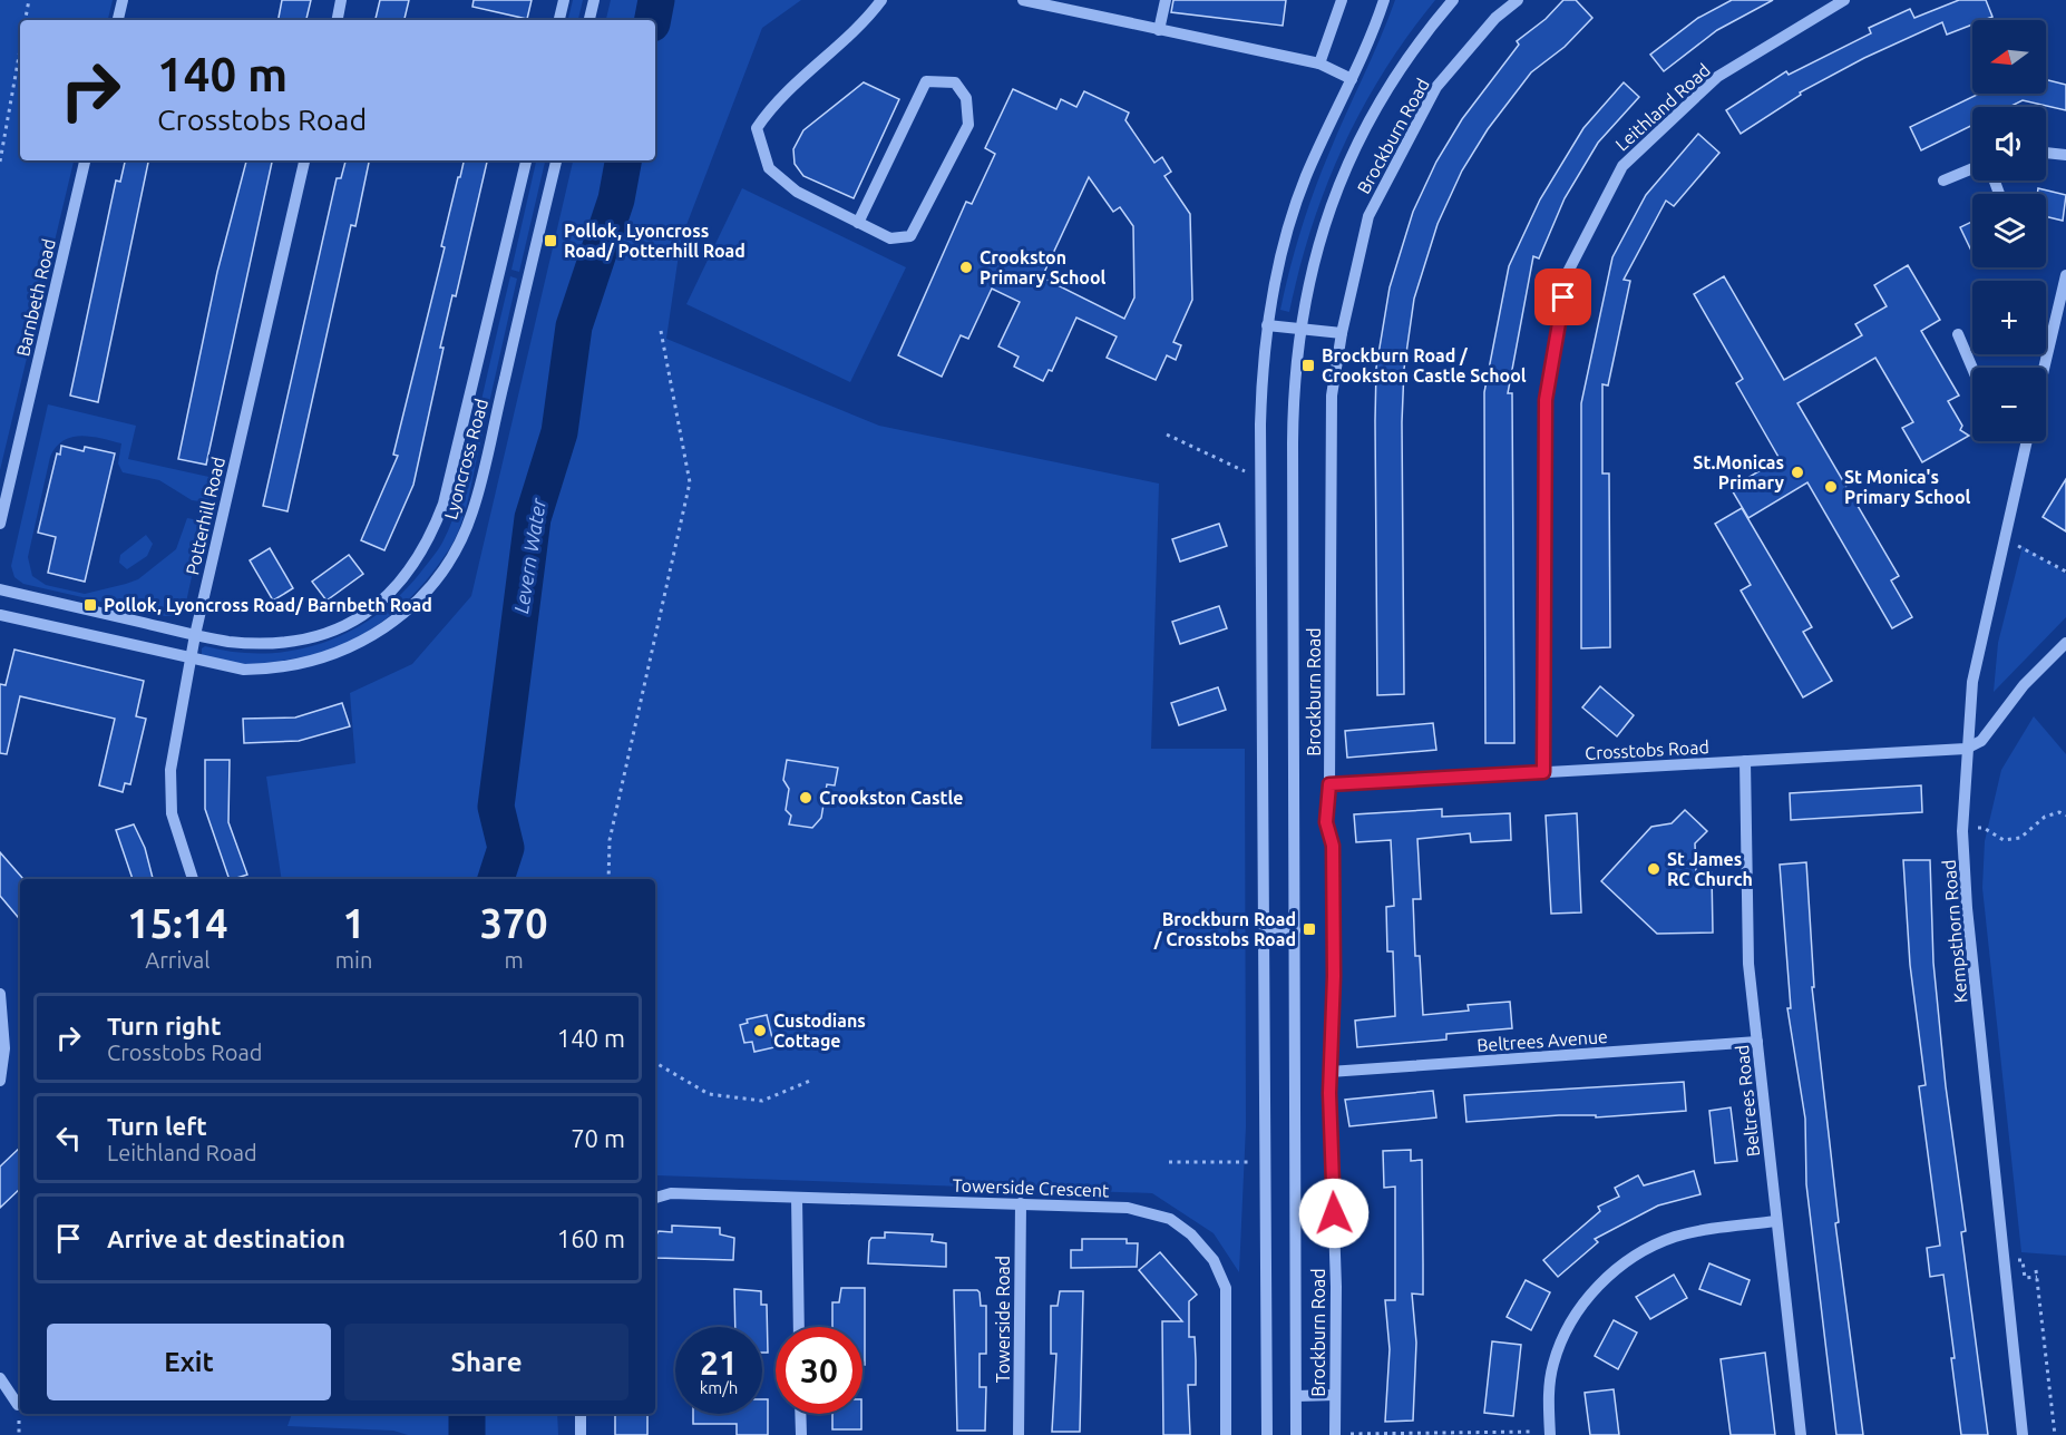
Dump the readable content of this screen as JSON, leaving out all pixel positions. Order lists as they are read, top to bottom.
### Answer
{
  "streets": {
    "street": [
      "Leithland Road",
      "Brockburn Road",
      "Barnbeth Road",
      "Lyoncross Road",
      "Potterhill Road",
      "Crosstobs Road",
      "Kempsthorn Road",
      "Beltrees Avenue",
      "Beltrees Road",
      "Towerside Crescent",
      "Towerside Road"
    ]
  },
  "crossings": [
    ["Leithland Road", "Crosstobs Road"],
    ["Brockburn Road", "Crosstobs Road"],
    ["Brockburn Road", "Beltrees Avenue"],
    ["Lyoncross Road", "Potterhill Road"],
    ["Crosstobs Road", "Kempsthorn Road"],
    ["Crosstobs Road", "Beltrees Road"],
    ["Beltrees Avenue", "Beltrees Road"],
    ["Towerside Crescent", "Towerside Road"]
  ],
  "water": ["Levern Water"],
  "places": {
    "transit": [
      "Pollok, Lyoncross Road/ Potterhill Road",
      "Brockburn Road / Crookston Castle School",
      "Pollok, Lyoncross Road/ Barnbeth Road",
      "Brockburn Road / Crosstobs Road"
    ],
    "other": [
      "Crookston Primary School",
      "St.Monicas Primary",
      "St Monica's Primary School",
      "Crookston Castle",
      "St James RC Church",
      "Custodians Cottage"
    ]
  },
  "north": "left",
  "page": {
    "map_buttons": ["+", "−"],
    "turn": ["140 m", "Crosstobs Road"],
    "eta": [
      "15:14",
      "Arrival",
      "1",
      "min",
      "370",
      "m"
    ],
    "list": [
      {
        "name": "Turn right",
        "note": "Crosstobs Road",
        "value": "140 m"
      },
      {
        "name": "Turn left",
        "note": "Leithland Road",
        "value": "70 m"
      },
      {
        "name": "Arrive at destination",
        "value": "160 m"
      }
    ],
    "buttons": ["Exit", "Share"],
    "speed": "21 km/h",
    "limit": "30"
  }
}
